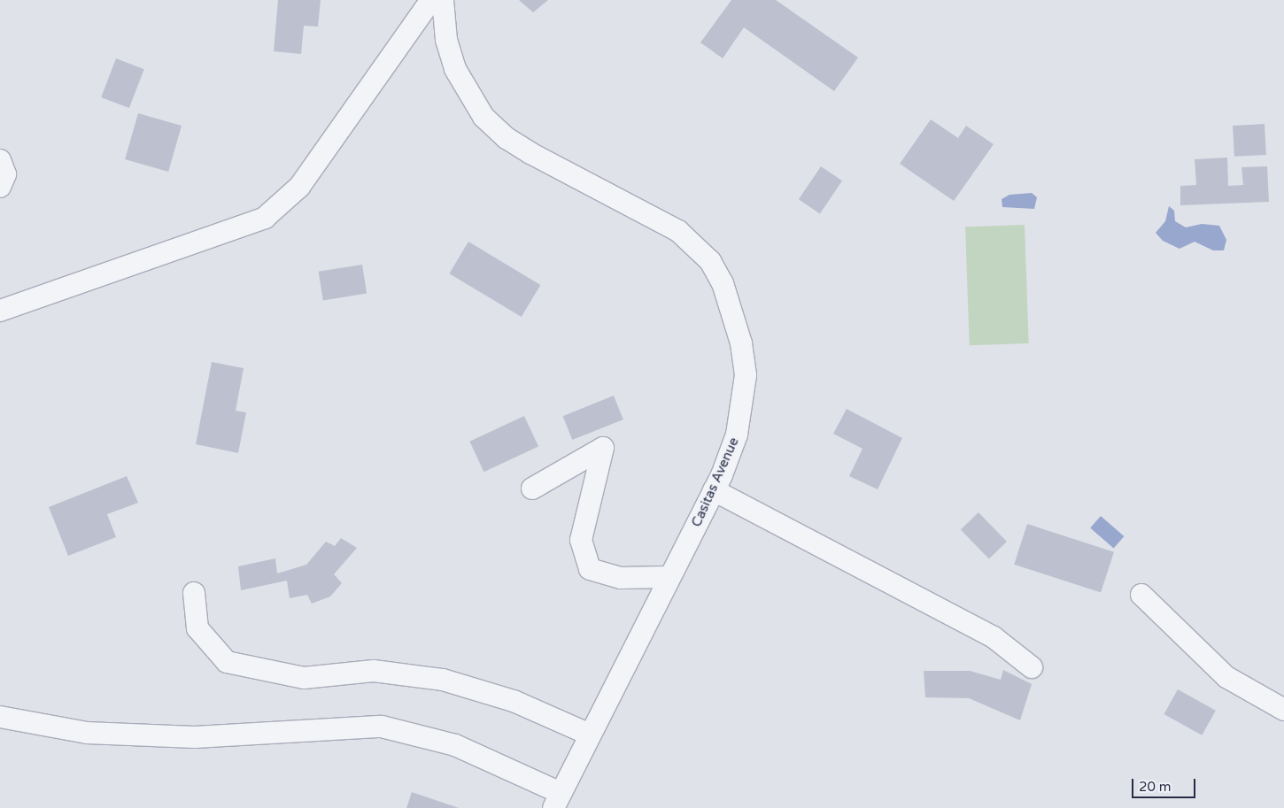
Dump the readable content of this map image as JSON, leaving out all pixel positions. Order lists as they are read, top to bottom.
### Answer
{
  "streets": {
    "street": ["Casitas Avenue"]
  },
  "scale_bar": "20 m"
}
